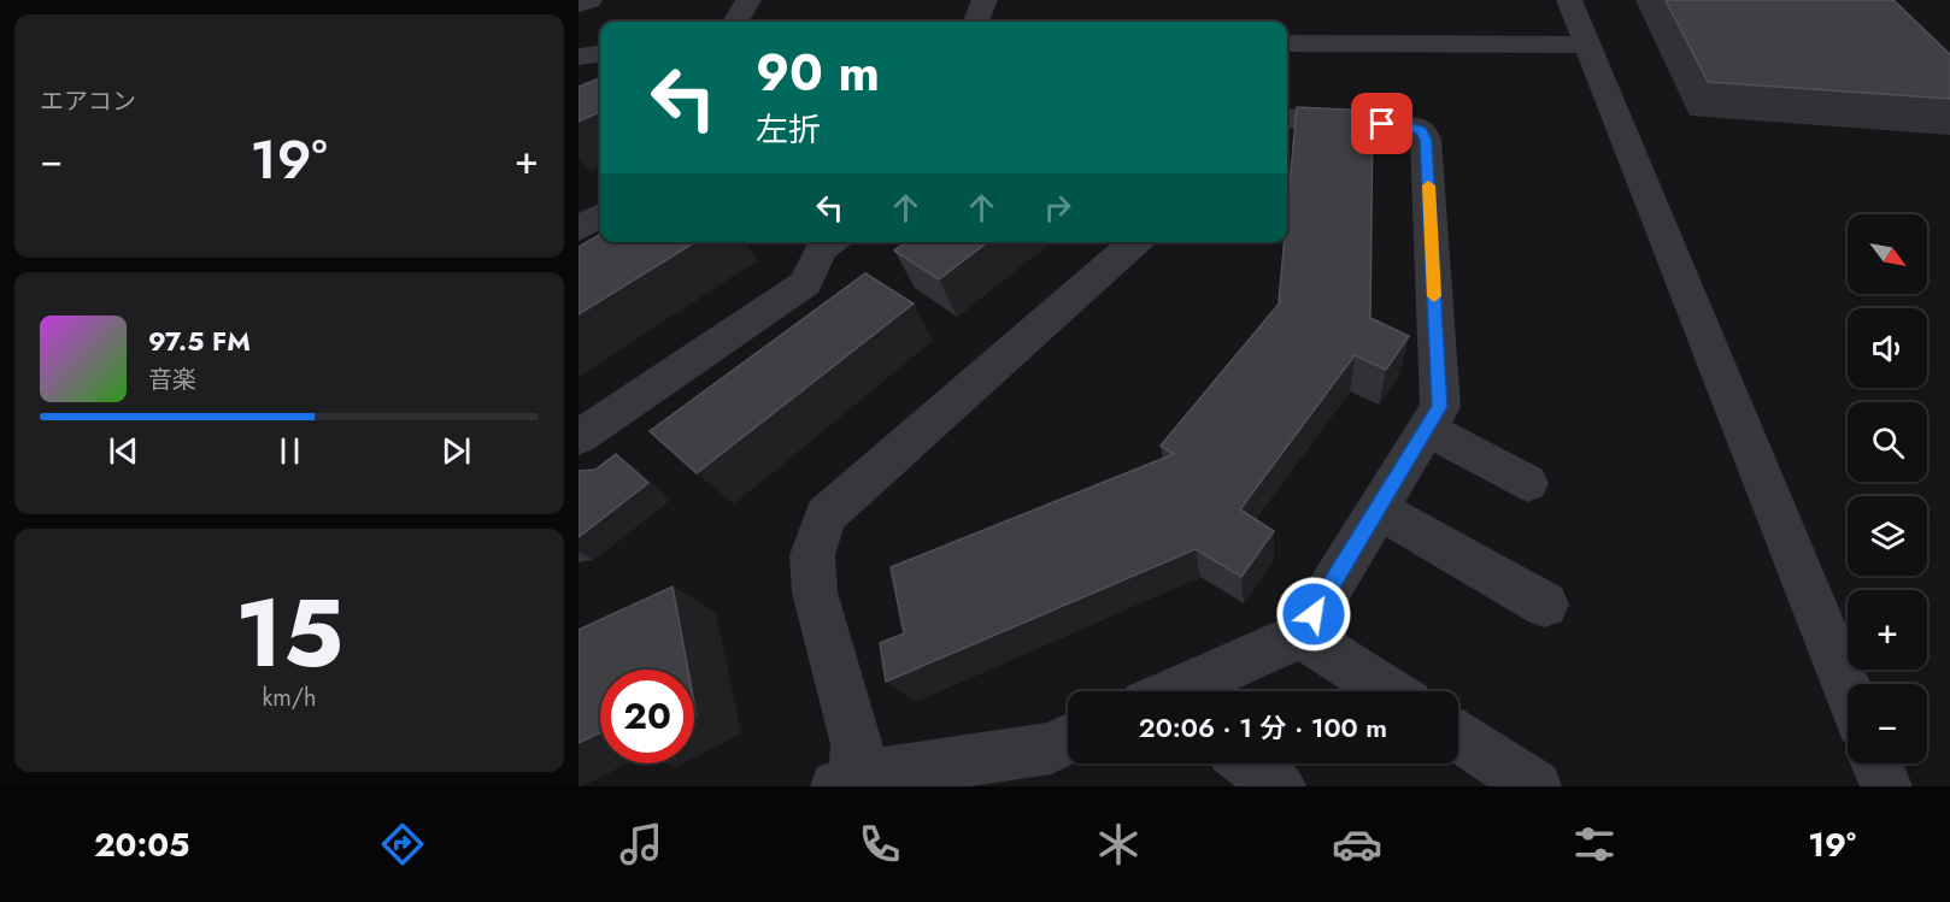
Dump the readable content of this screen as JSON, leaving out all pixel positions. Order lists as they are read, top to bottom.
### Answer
{
  "north": "bottom right",
  "page": {
    "tile": [
      "エアコン",
      ["15", "km/h"]
    ],
    "turn": ["90 m", "左折"],
    "heat": ["−", "19°", "+"],
    "map_buttons": ["+", "−"],
    "song": ["97.5 FM", "音楽"],
    "limit": "20",
    "trip": "20:06 · 1 分 · 100 m",
    "tabs": ["20:05", "19°"]
  }
}
